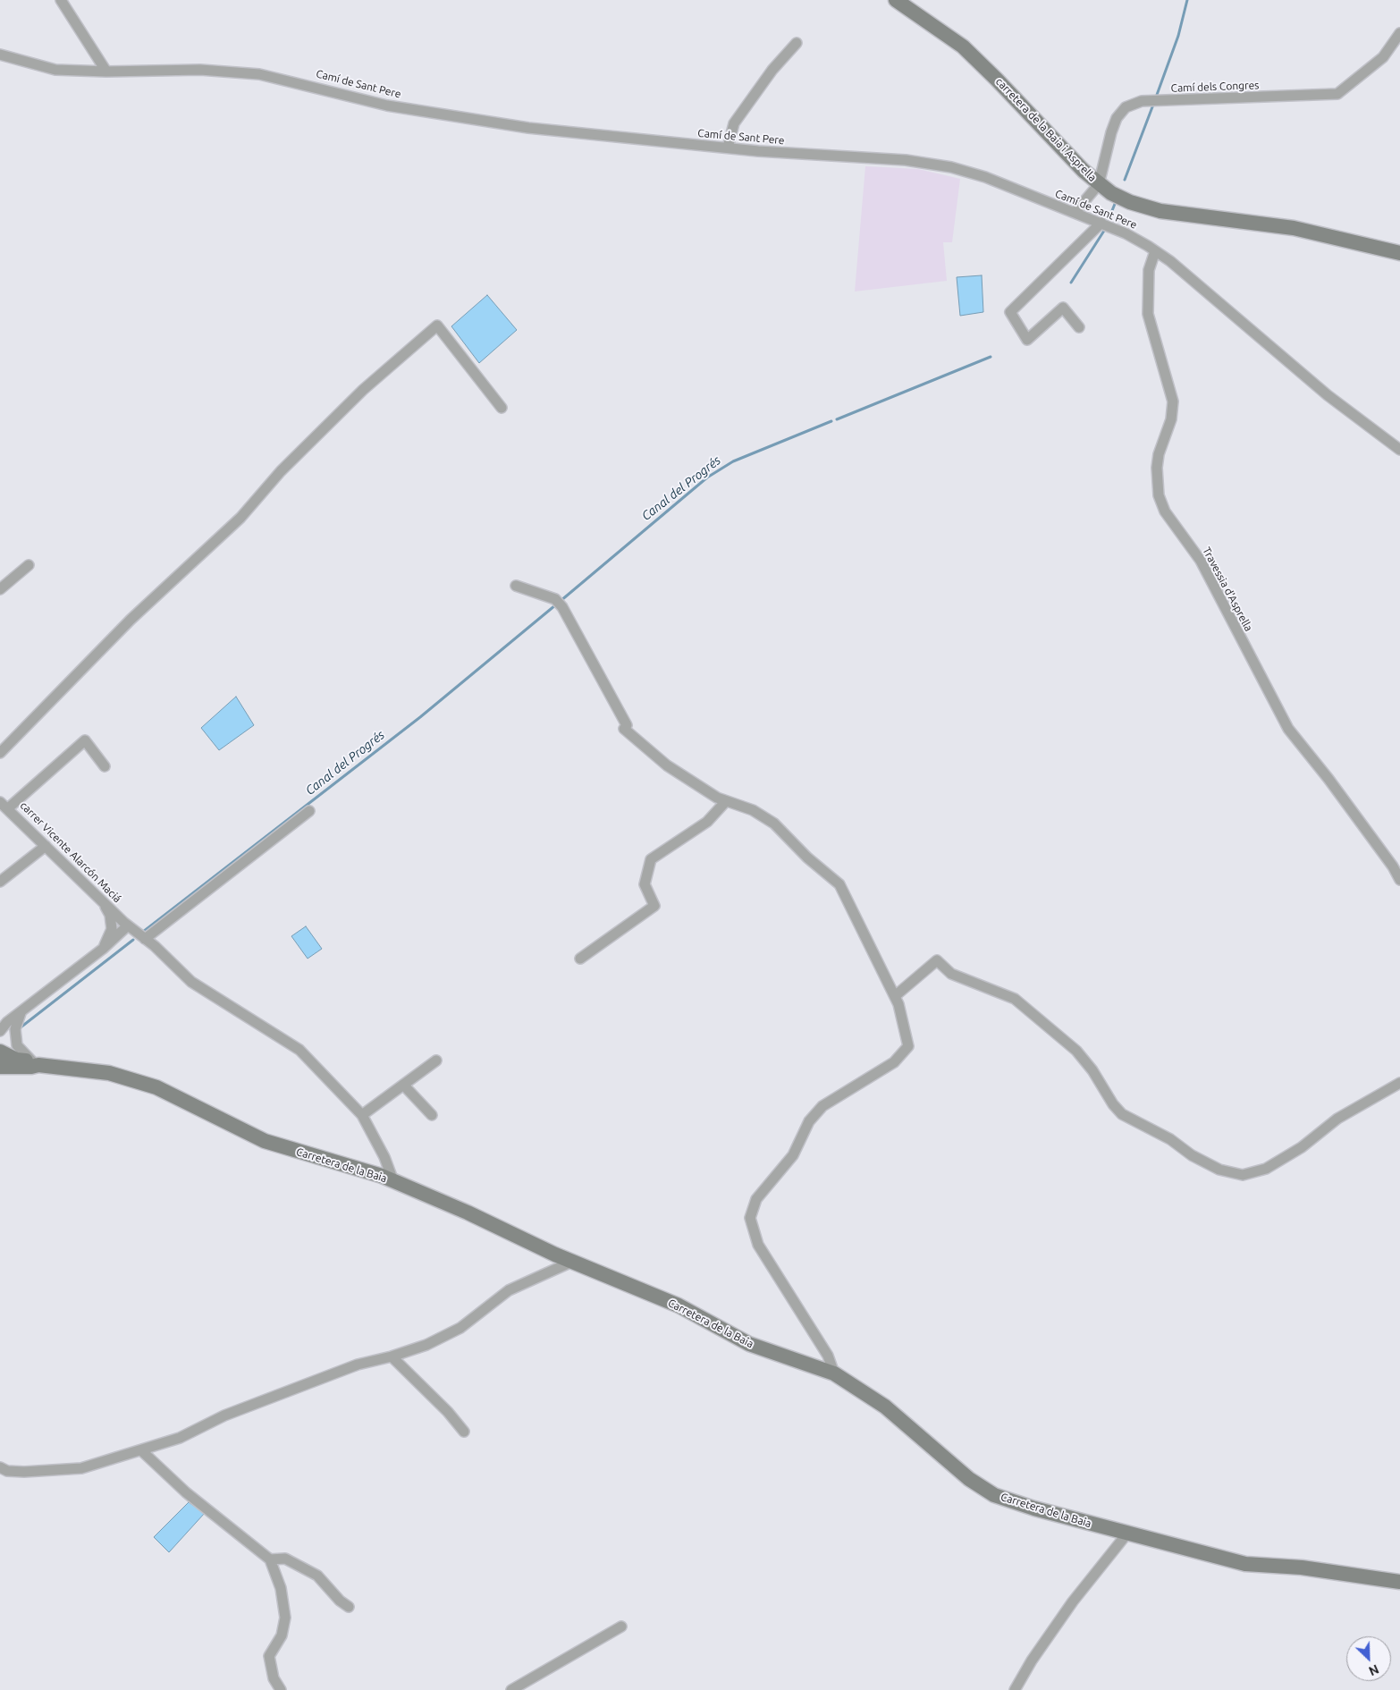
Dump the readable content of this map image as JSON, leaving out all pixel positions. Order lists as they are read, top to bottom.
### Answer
{
  "streets": {
    "main road": ["carretera de la Baia i Asprella", "Carretera de la Baia"],
    "street": [
      "Camí de Sant Pere",
      "Camí dels Congres",
      "Travessia d'Asprella",
      "carrer Vicente Alarcón Maciá"
    ]
  },
  "crossings": [
    ["Camí de Sant Pere", "Camí dels Congres"],
    ["Camí de Sant Pere", "Travessia d'Asprella"],
    ["Camí dels Congres", "carretera de la Baia i Asprella"],
    ["carrer Vicente Alarcón Maciá", "Carretera de la Baia"]
  ],
  "water": ["Canal del Progrés"],
  "north": "bottom right"
}
